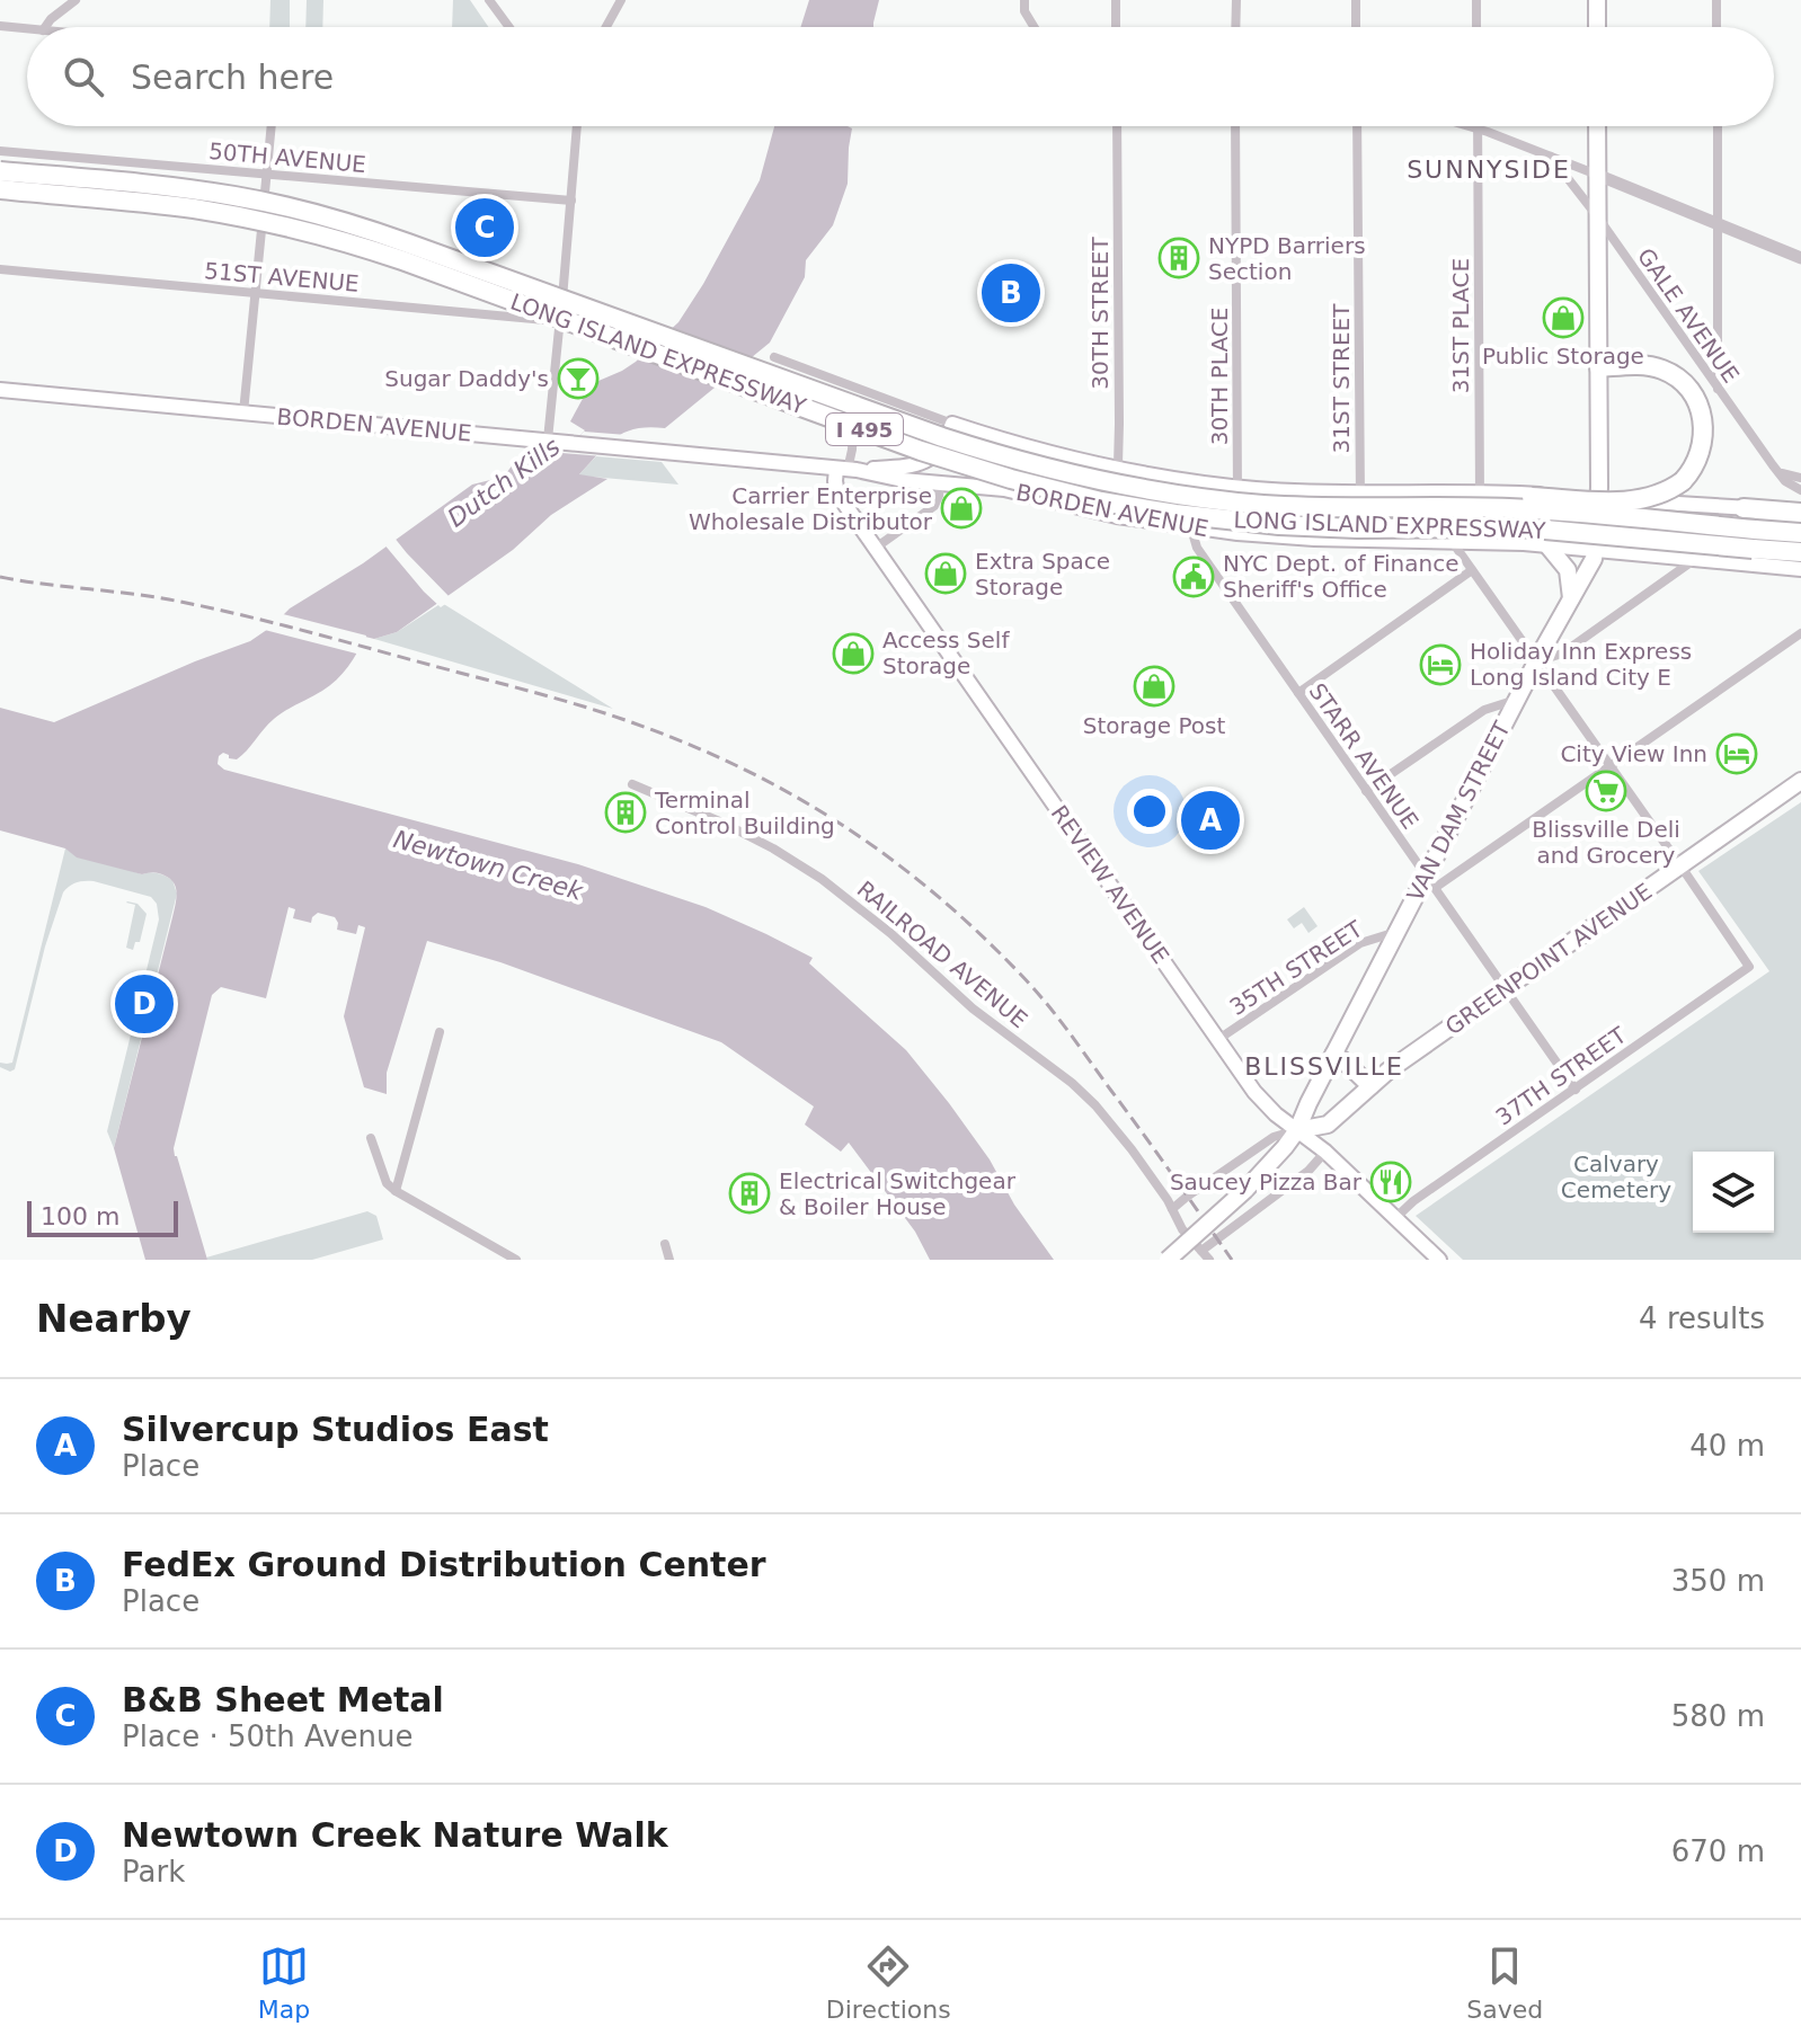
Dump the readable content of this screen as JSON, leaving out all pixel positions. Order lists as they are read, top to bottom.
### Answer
{
  "streets": {
    "highway": ["LONG ISLAND EXPRESSWAY", "I 495"],
    "main road": [
      "BORDEN AVENUE",
      "VAN DAM STREET",
      "REVIEW AVENUE",
      "GREENPOINT AVENUE"
    ],
    "street": [
      "50TH AVENUE",
      "51ST AVENUE",
      "30TH STREET",
      "GALE AVENUE",
      "31ST PLACE",
      "30TH PLACE",
      "31ST STREET",
      "STARR AVENUE",
      "RAILROAD AVENUE",
      "35TH STREET",
      "37TH STREET"
    ]
  },
  "crossings": [
    ["30TH STREET", "BORDEN AVENUE"],
    ["GALE AVENUE", "VAN DAM STREET"],
    ["31ST PLACE", "BORDEN AVENUE"],
    ["30TH PLACE", "BORDEN AVENUE"],
    ["31ST STREET", "BORDEN AVENUE"],
    ["BORDEN AVENUE", "STARR AVENUE"],
    ["BORDEN AVENUE", "VAN DAM STREET"],
    ["BORDEN AVENUE", "REVIEW AVENUE"],
    ["STARR AVENUE", "VAN DAM STREET"],
    ["STARR AVENUE", "GREENPOINT AVENUE"],
    ["STARR AVENUE", "37TH STREET"],
    ["VAN DAM STREET", "REVIEW AVENUE"],
    ["VAN DAM STREET", "GREENPOINT AVENUE"],
    ["VAN DAM STREET", "35TH STREET"],
    ["REVIEW AVENUE", "GREENPOINT AVENUE"],
    ["REVIEW AVENUE", "35TH STREET"],
    ["REVIEW AVENUE", "37TH STREET"],
    ["RAILROAD AVENUE", "GREENPOINT AVENUE"],
    ["GREENPOINT AVENUE", "37TH STREET"]
  ],
  "districts": ["SUNNYSIDE", "BLISSVILLE"],
  "water": ["Dutch Kills", "Newtown Creek"],
  "parks": ["Calvary Cemetery"],
  "places": {
    "building": ["NYPD Barriers Section", "Terminal Control Building", "Electrical Switchgear & Boiler House"],
    "shop": [
      "Public Storage",
      "Carrier Enterprise Wholesale Distributor",
      "Extra Space Storage",
      "Access Self Storage",
      "Storage Post"
    ],
    "bar": ["Sugar Daddy's"],
    "public building": ["NYC Dept. of Finance Sheriff's Office"],
    "hotel": ["Holiday Inn Express Long Island City E", "City View Inn"],
    "supermarket": ["Blissville Deli and Grocery"],
    "restaurant": ["Saucey Pizza Bar"]
  },
  "scale_bar": "100 m",
  "page": {
    "search": "Search here",
    "pins": [
      "C",
      "B",
      "A",
      "D"
    ],
    "scale": "100 m",
    "heading": ["Nearby", "4 results"],
    "list": [
      {
        "mark": "A",
        "name": "Silvercup Studios East",
        "note": "Place",
        "value": "40 m"
      },
      {
        "mark": "B",
        "name": "FedEx Ground Distribution Center",
        "note": "Place",
        "value": "350 m"
      },
      {
        "mark": "C",
        "name": "B&B Sheet Metal",
        "note": "Place · 50th Avenue",
        "value": "580 m"
      },
      {
        "mark": "D",
        "name": "Newtown Creek Nature Walk",
        "note": "Park",
        "value": "670 m"
      }
    ],
    "nav": ["Map", "Directions", "Saved"]
  }
}
